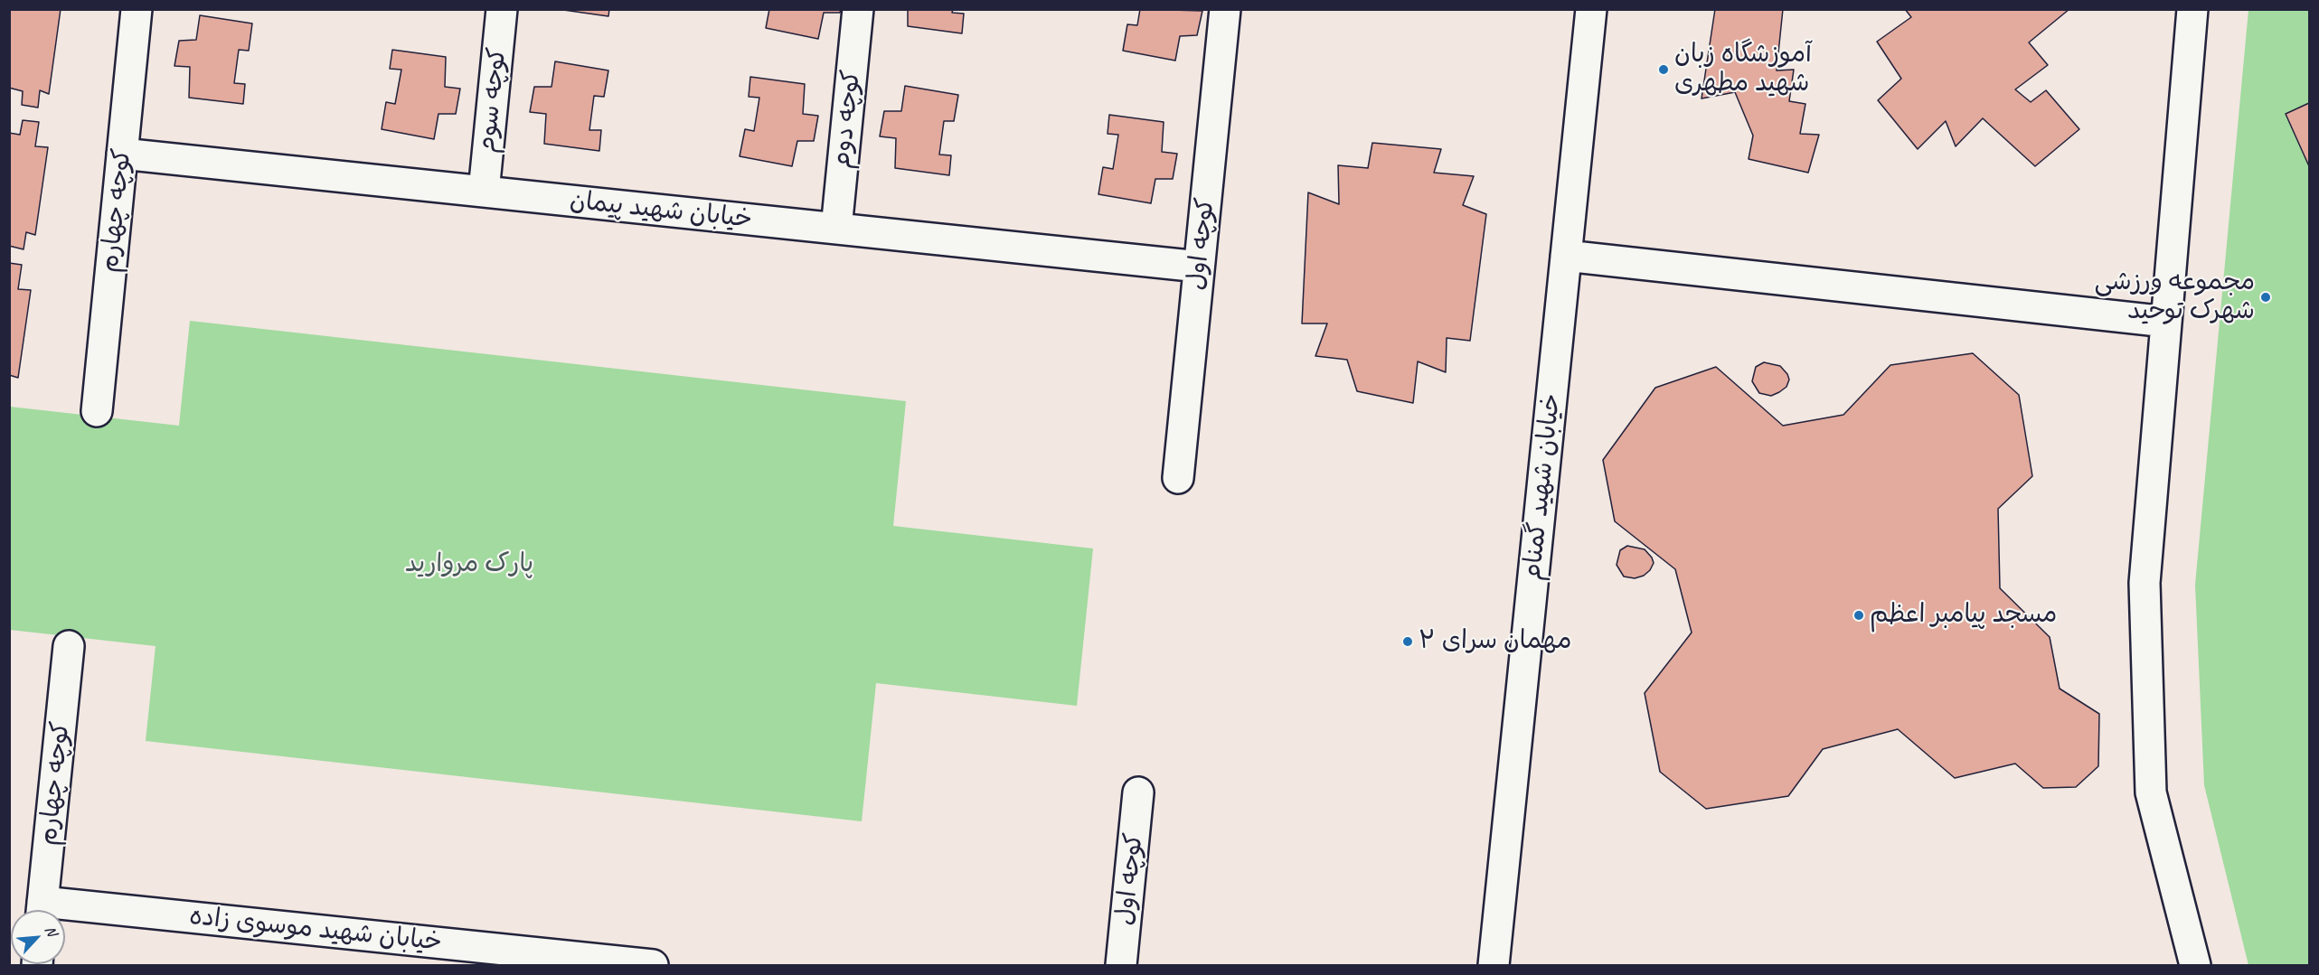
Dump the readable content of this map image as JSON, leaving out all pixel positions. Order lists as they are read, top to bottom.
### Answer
{
  "streets": {
    "street": [
      "کوچه سوم",
      "کوچه دوم",
      "کوچه چهارم",
      "خیابان شهید پیمان",
      "کوچه اول",
      "خیابان شهید گمنام",
      "خیابان شهید موسوی زاده"
    ]
  },
  "crossings": [
    ["کوچه سوم", "خیابان شهید پیمان"],
    ["کوچه دوم", "خیابان شهید پیمان"],
    ["کوچه چهارم", "خیابان شهید پیمان"],
    ["خیابان شهید پیمان", "کوچه اول"]
  ],
  "parks": ["پارک مروارید"],
  "places": [
    "آموزشگاه زبان شهید مطهری",
    "مجموعه ورزشی شهرک توحید",
    "مسجد پیامبر اعظم",
    "مهمان سرای ۲"
  ],
  "north": "top right"
}
